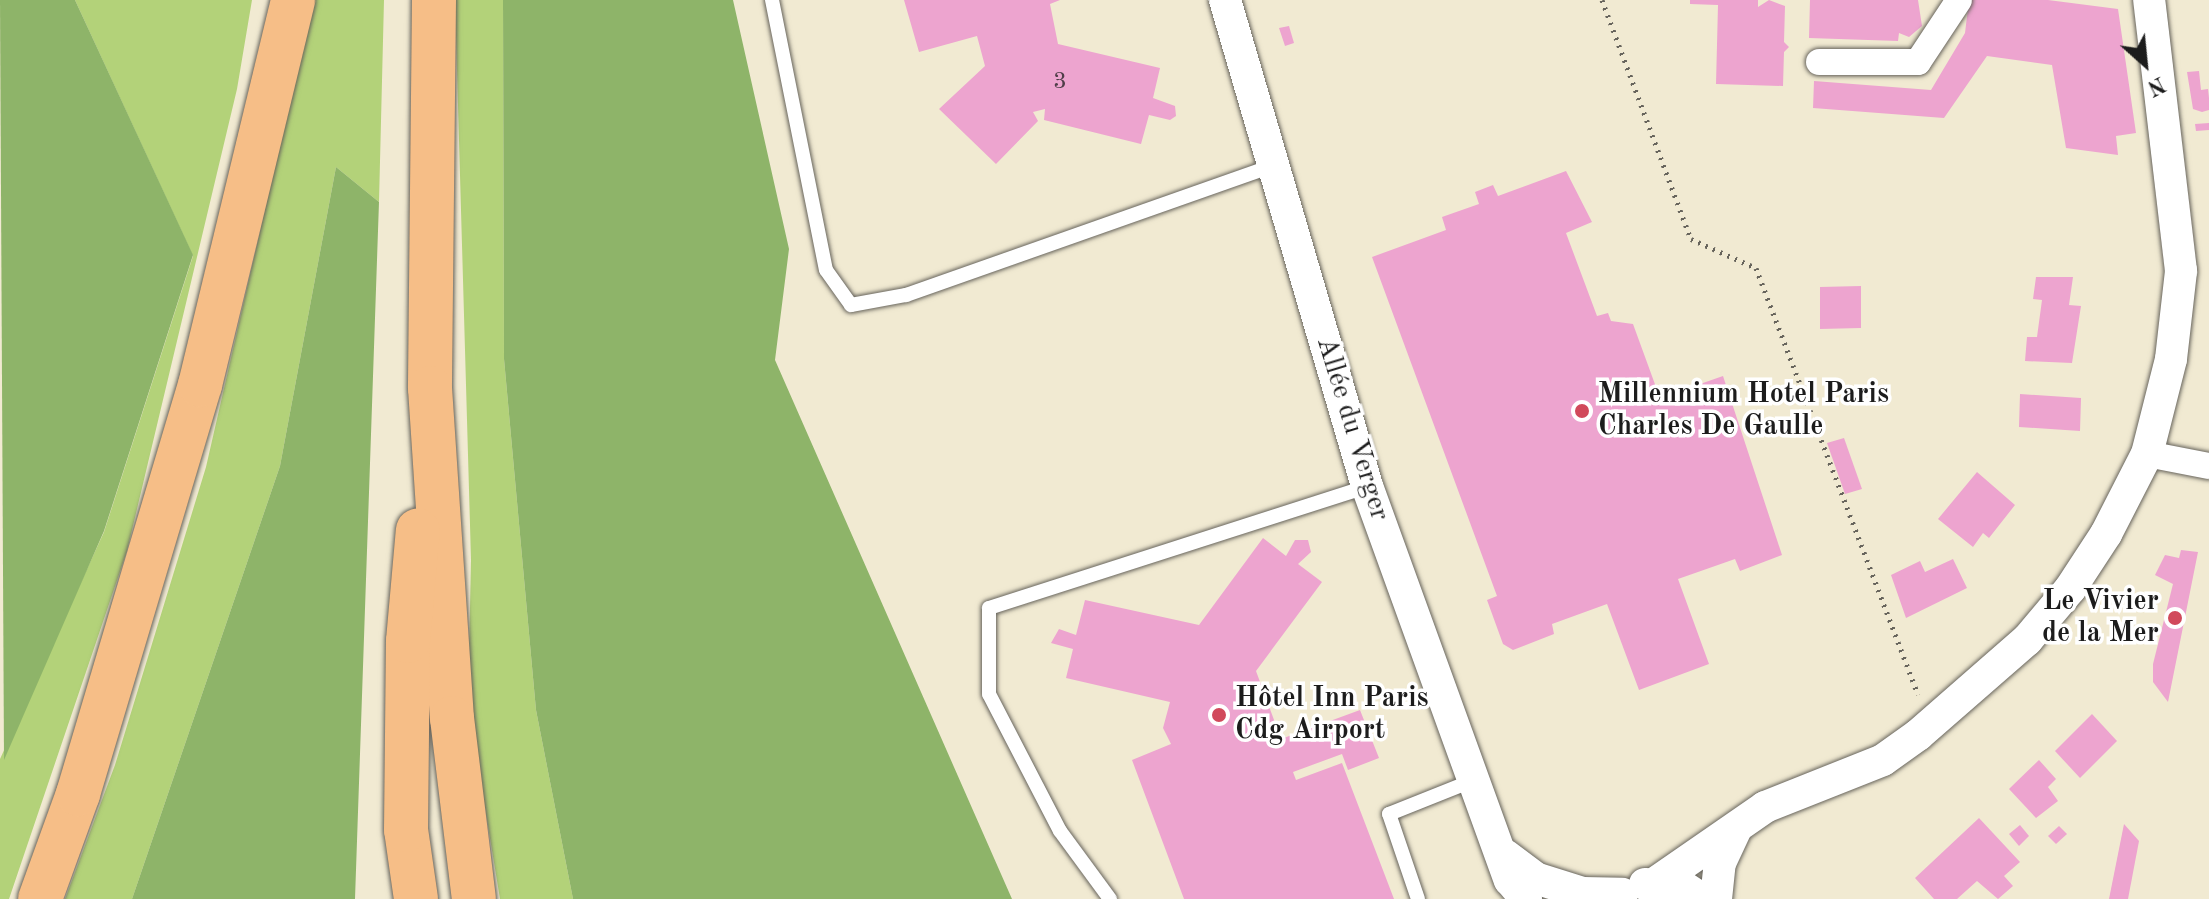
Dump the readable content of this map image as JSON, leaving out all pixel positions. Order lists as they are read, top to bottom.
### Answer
{
  "streets": {
    "street": ["Allée du Verger"]
  },
  "places": ["Millennium Hotel Paris Charles De Gaulle", "Le Vivier de la Mer", "Hôtel Inn Paris Cdg Airport"],
  "house_numbers": ["3"],
  "north": "bottom right"
}
